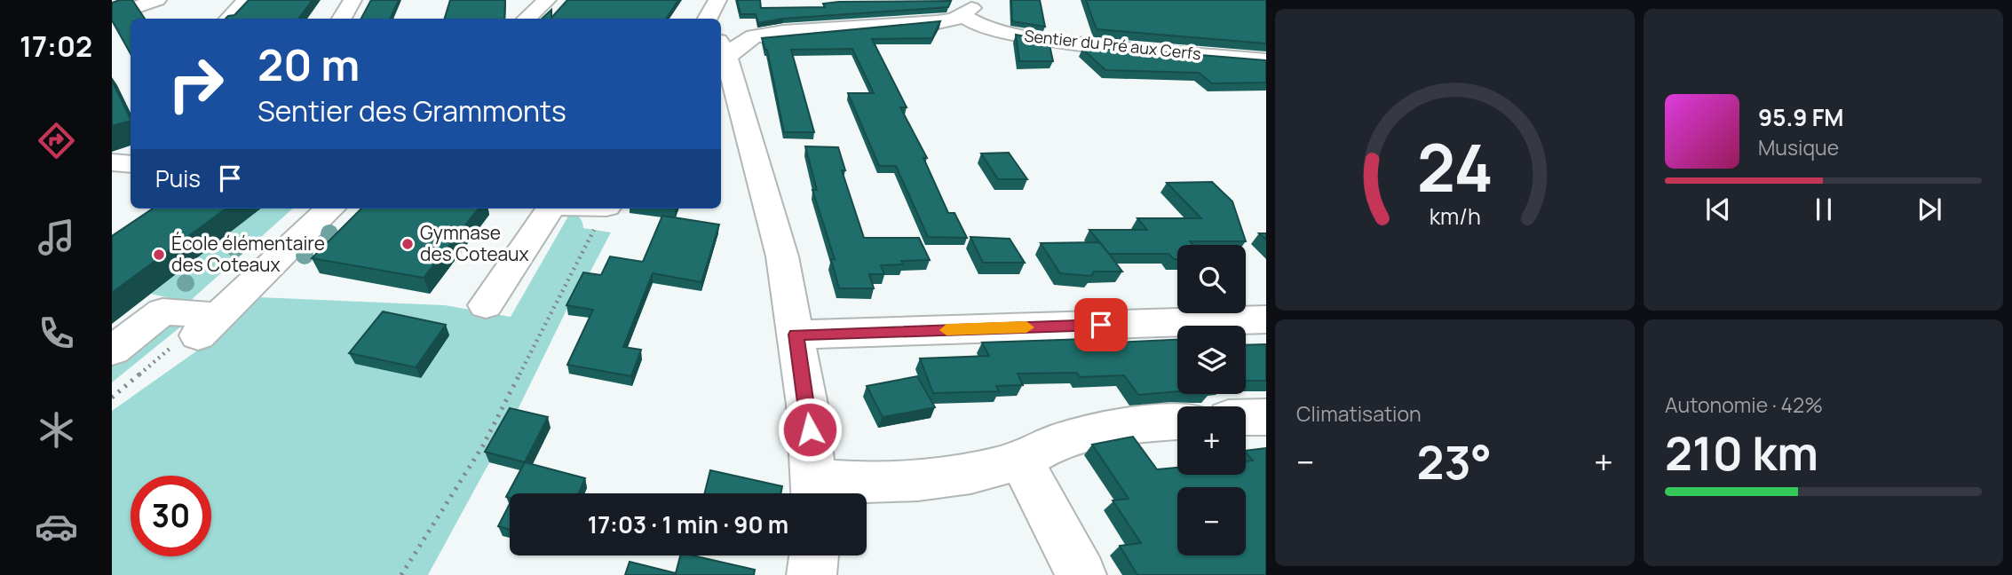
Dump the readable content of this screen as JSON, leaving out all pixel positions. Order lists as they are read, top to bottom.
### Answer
{
  "streets": {
    "street": ["Sentier du Pré aux Cerfs"]
  },
  "places": ["Gymnase des Coteaux", "École élémentaire des Coteaux"],
  "page": {
    "tabs": "17:02",
    "turn": ["20 m", "Sentier des Grammonts"],
    "song": ["95.9 FM", "Musique"],
    "then": "Puis",
    "map_buttons": ["+", "−"],
    "tile": [
      "Climatisation",
      ["Autonomie · 42%", "210 km"]
    ],
    "heat": ["−", "23°", "+"],
    "limit": "30",
    "trip": "17:03 · 1 min · 90 m",
    "gauge": ["24", "km/h"]
  }
}
